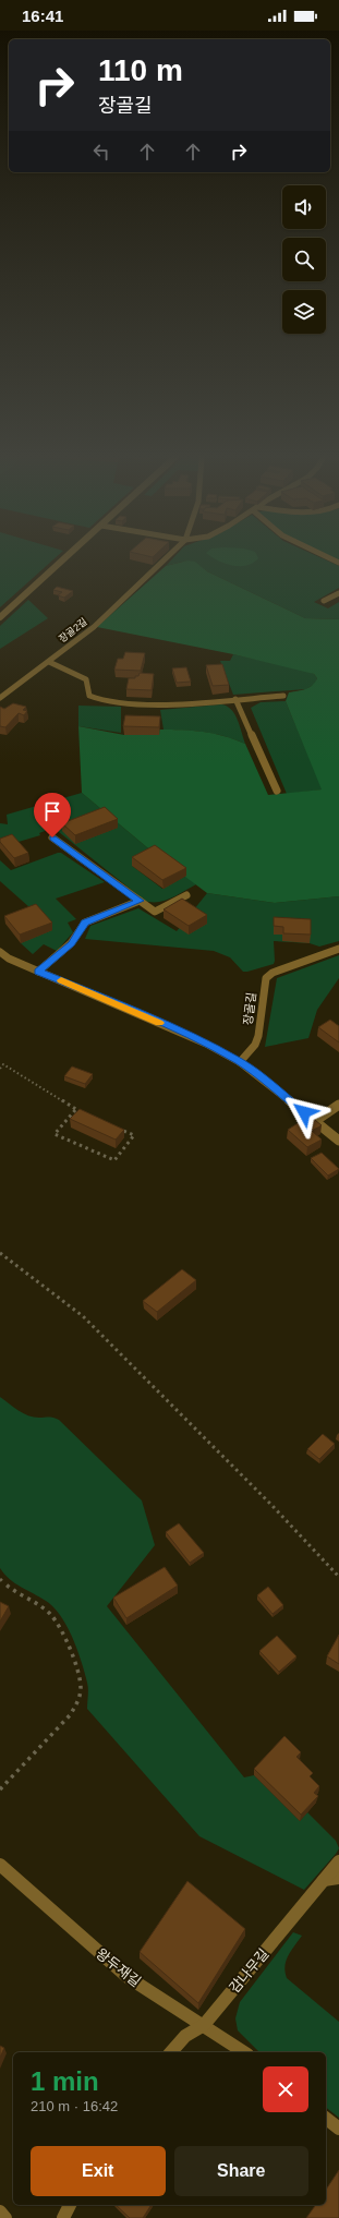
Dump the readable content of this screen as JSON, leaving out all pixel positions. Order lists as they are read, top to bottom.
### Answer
{
  "streets": {
    "lane": [
      "장골2길",
      "장골길",
      "왕두재길",
      "감나무길"
    ]
  },
  "crossings": [
    ["왕두재길", "감나무길"]
  ],
  "page": {
    "status": "16:41",
    "turn": ["110 m", "장골길"],
    "heading": ["1 min", "210 m · 16:42"],
    "buttons": ["Exit", "Share"]
  }
}
